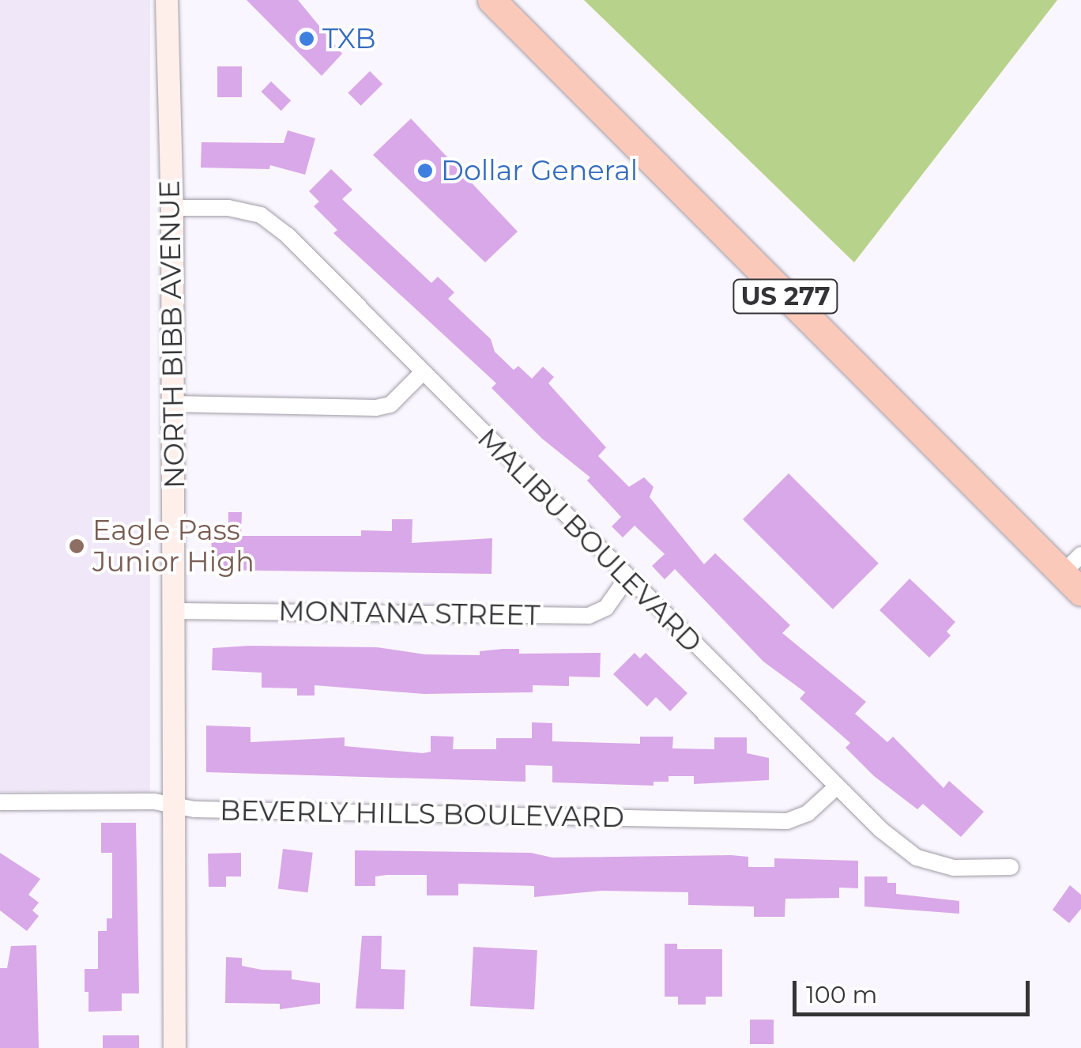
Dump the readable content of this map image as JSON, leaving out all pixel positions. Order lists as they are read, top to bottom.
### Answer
{
  "streets": {
    "highway": ["US 277"],
    "main road": ["NORTH BIBB AVENUE"],
    "street": ["MALIBU BOULEVARD", "MONTANA STREET", "BEVERLY HILLS BOULEVARD"]
  },
  "crossings": [
    ["NORTH BIBB AVENUE", "MALIBU BOULEVARD"],
    ["NORTH BIBB AVENUE", "MONTANA STREET"],
    ["NORTH BIBB AVENUE", "BEVERLY HILLS BOULEVARD"],
    ["MALIBU BOULEVARD", "MONTANA STREET"],
    ["MALIBU BOULEVARD", "BEVERLY HILLS BOULEVARD"]
  ],
  "places": ["TXB", "Dollar General", "Eagle Pass Junior High"],
  "scale_bar": "100 m"
}
